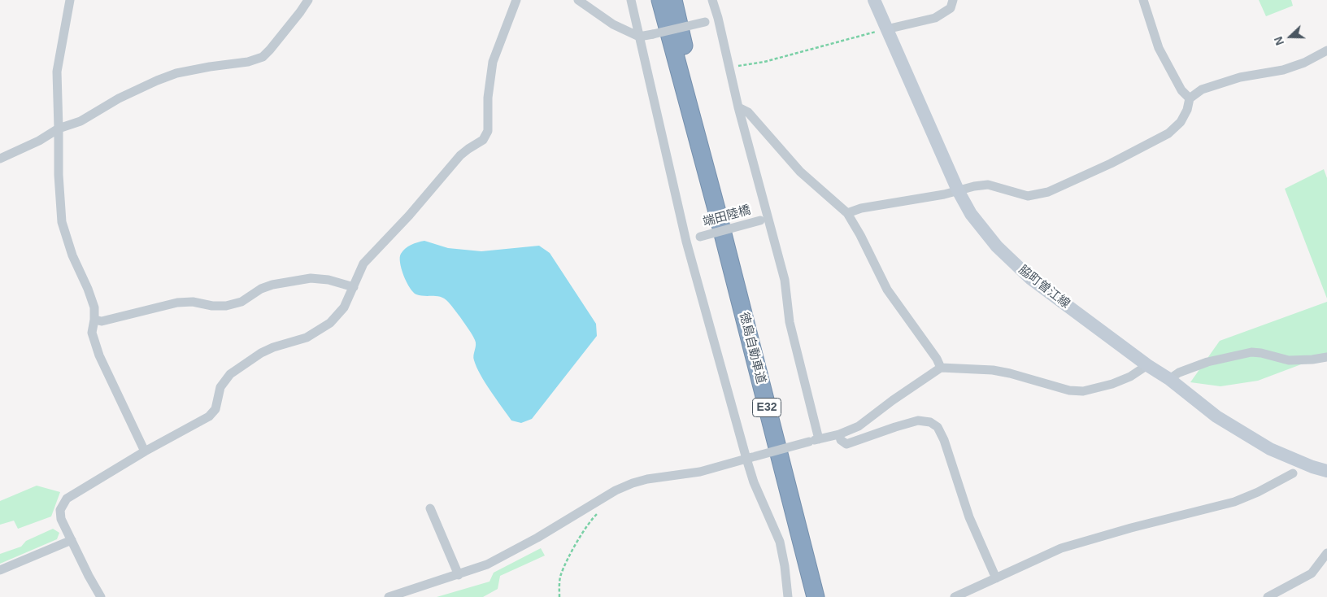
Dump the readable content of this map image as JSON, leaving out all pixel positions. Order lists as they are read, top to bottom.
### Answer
{
  "streets": {
    "highway": ["徳島自動車道", "E32"],
    "main road": ["脇町曽江線"],
    "street": ["端田陸橋"]
  },
  "north": "left"
}
